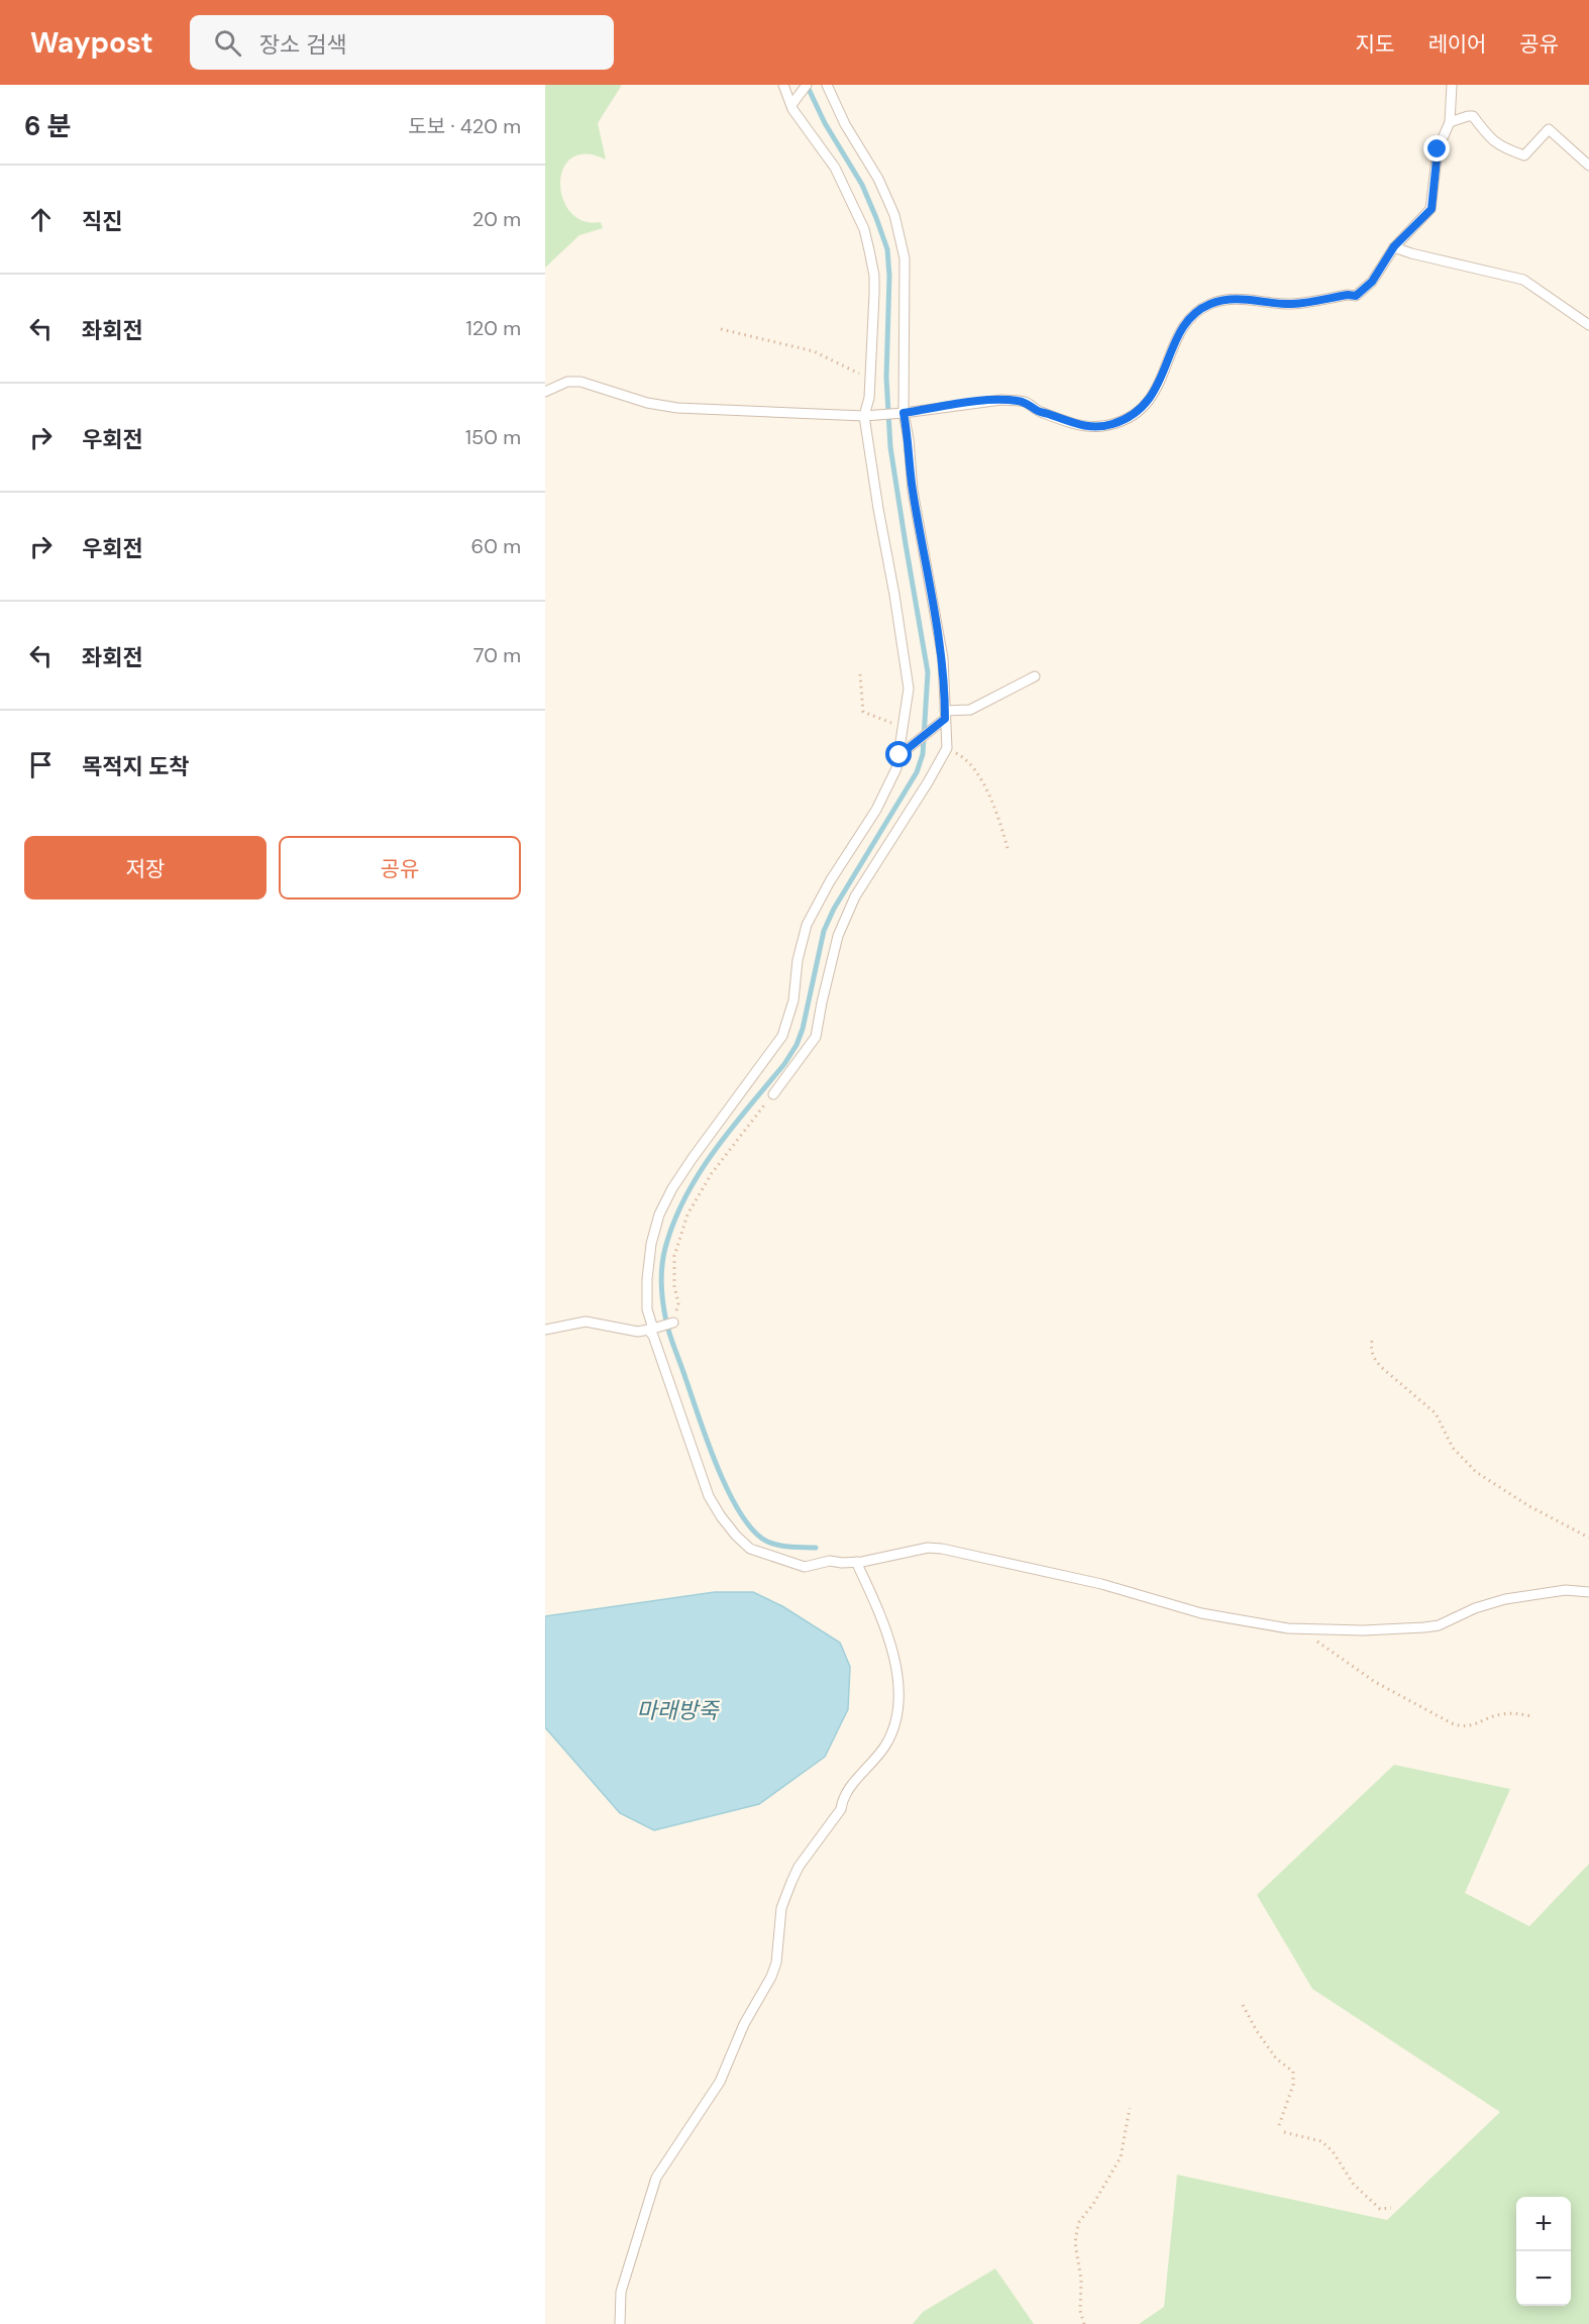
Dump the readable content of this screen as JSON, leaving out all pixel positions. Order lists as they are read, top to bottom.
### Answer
{
  "water": ["마래방죽"],
  "page": {
    "header": "Waypost",
    "search": "장소 검색",
    "nav": ["지도", "레이어", "공유"],
    "heading": ["6 분", "도보 · 420 m"],
    "list": [
      ["직진", "20 m"],
      ["좌회전", "120 m"],
      ["우회전", "150 m"],
      ["우회전", "60 m"],
      ["좌회전", "70 m"],
      "목적지 도착"
    ],
    "buttons": ["저장", "공유"],
    "map_buttons": ["+", "−"]
  }
}
